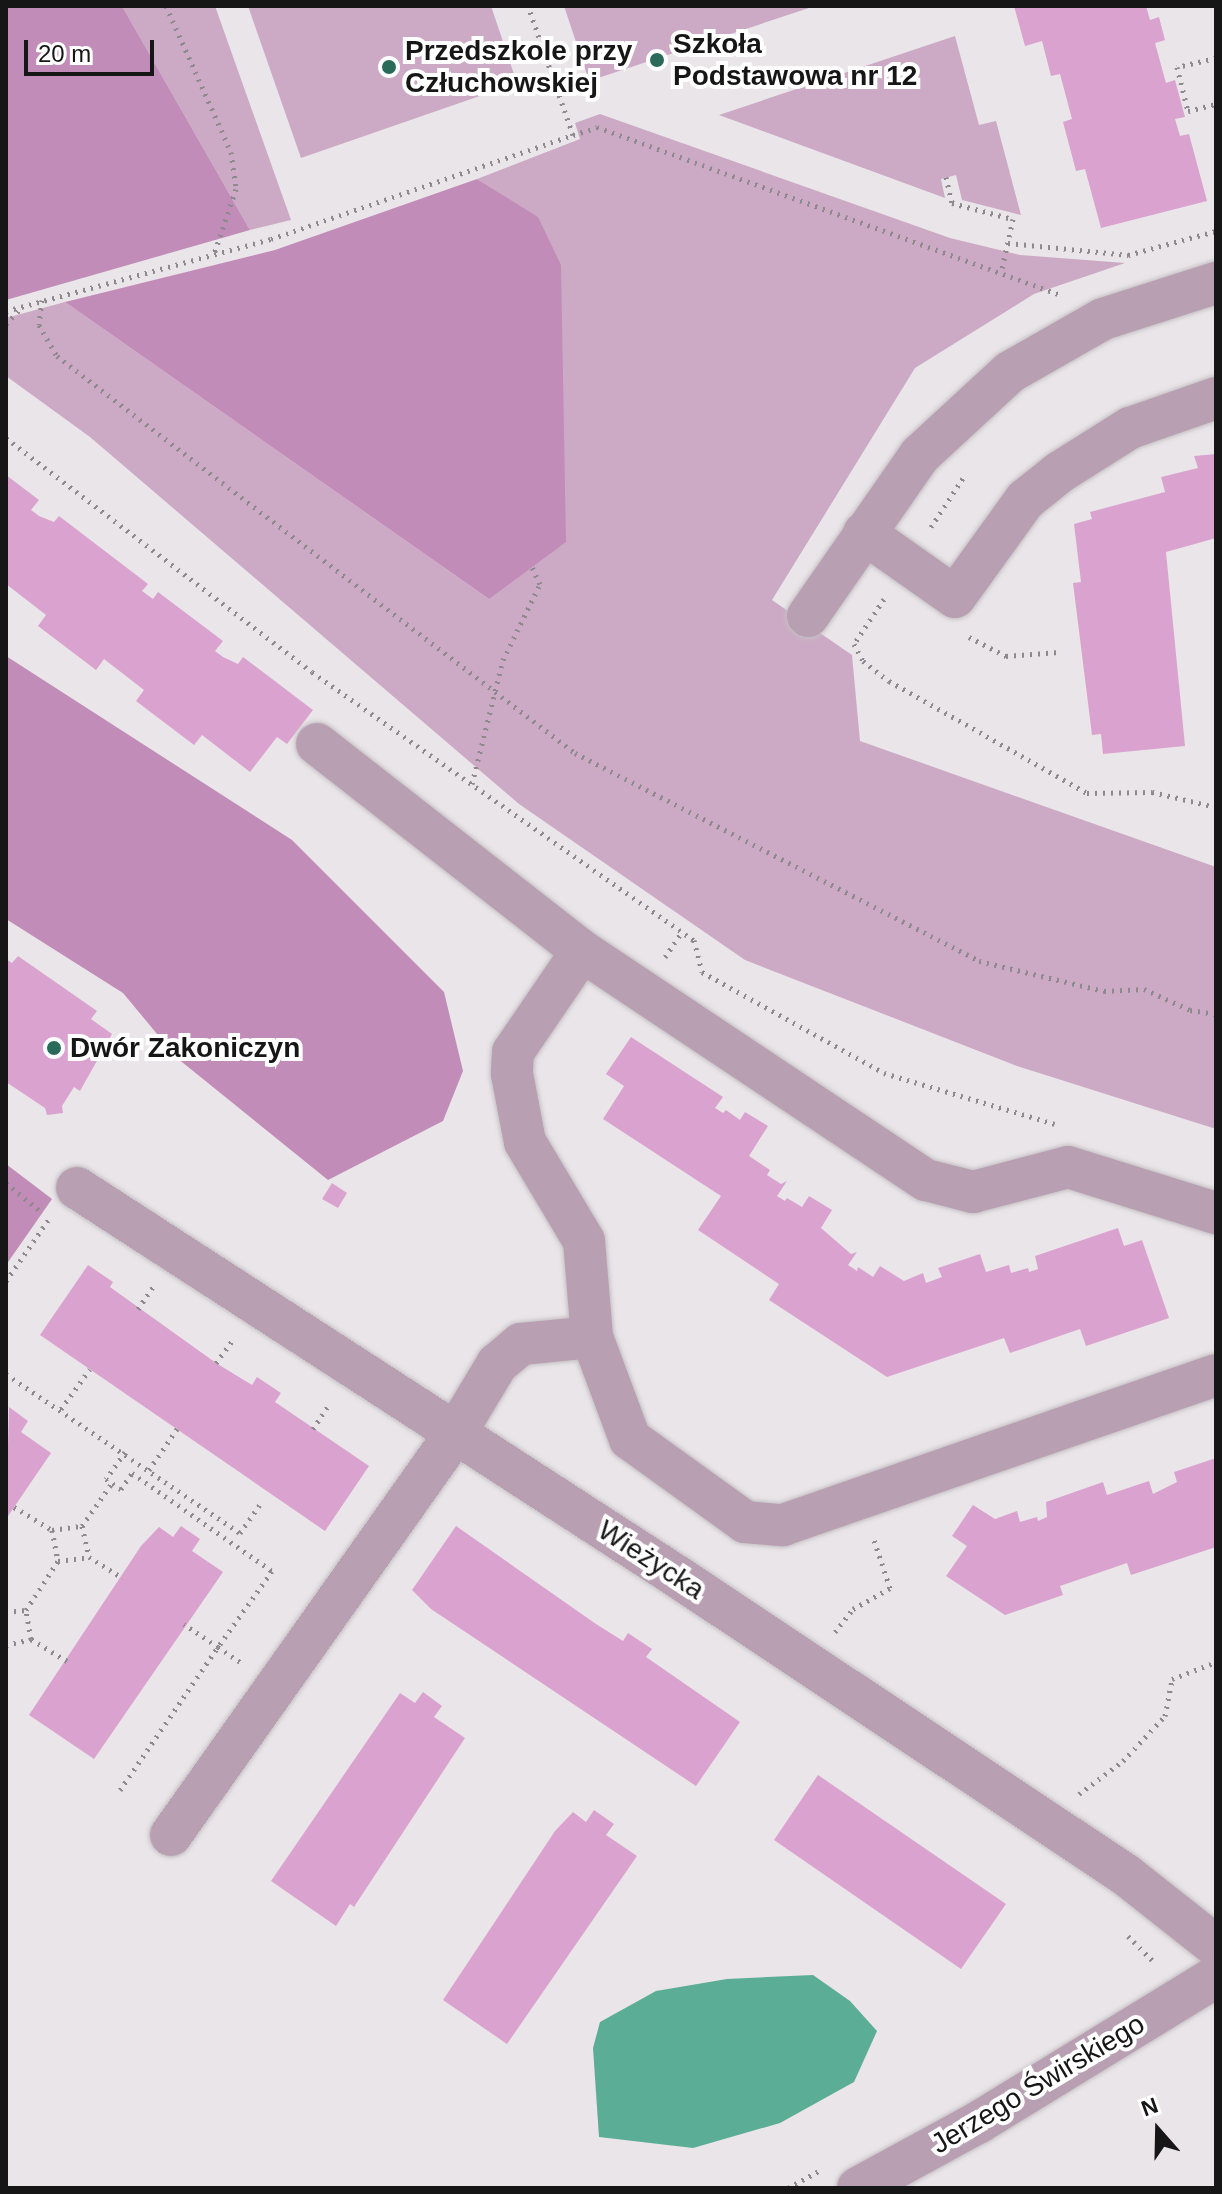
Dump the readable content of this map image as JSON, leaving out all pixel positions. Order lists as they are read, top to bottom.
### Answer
{
  "streets": {
    "street": ["Wieżycka", "Jerzego Świrskiego"]
  },
  "places": ["Szkoła Podstawowa nr 12", "Przedszkole przy Człuchowskiej", "Dwór Zakoniczyn"],
  "scale_bar": "20 m",
  "north": "top"
}
